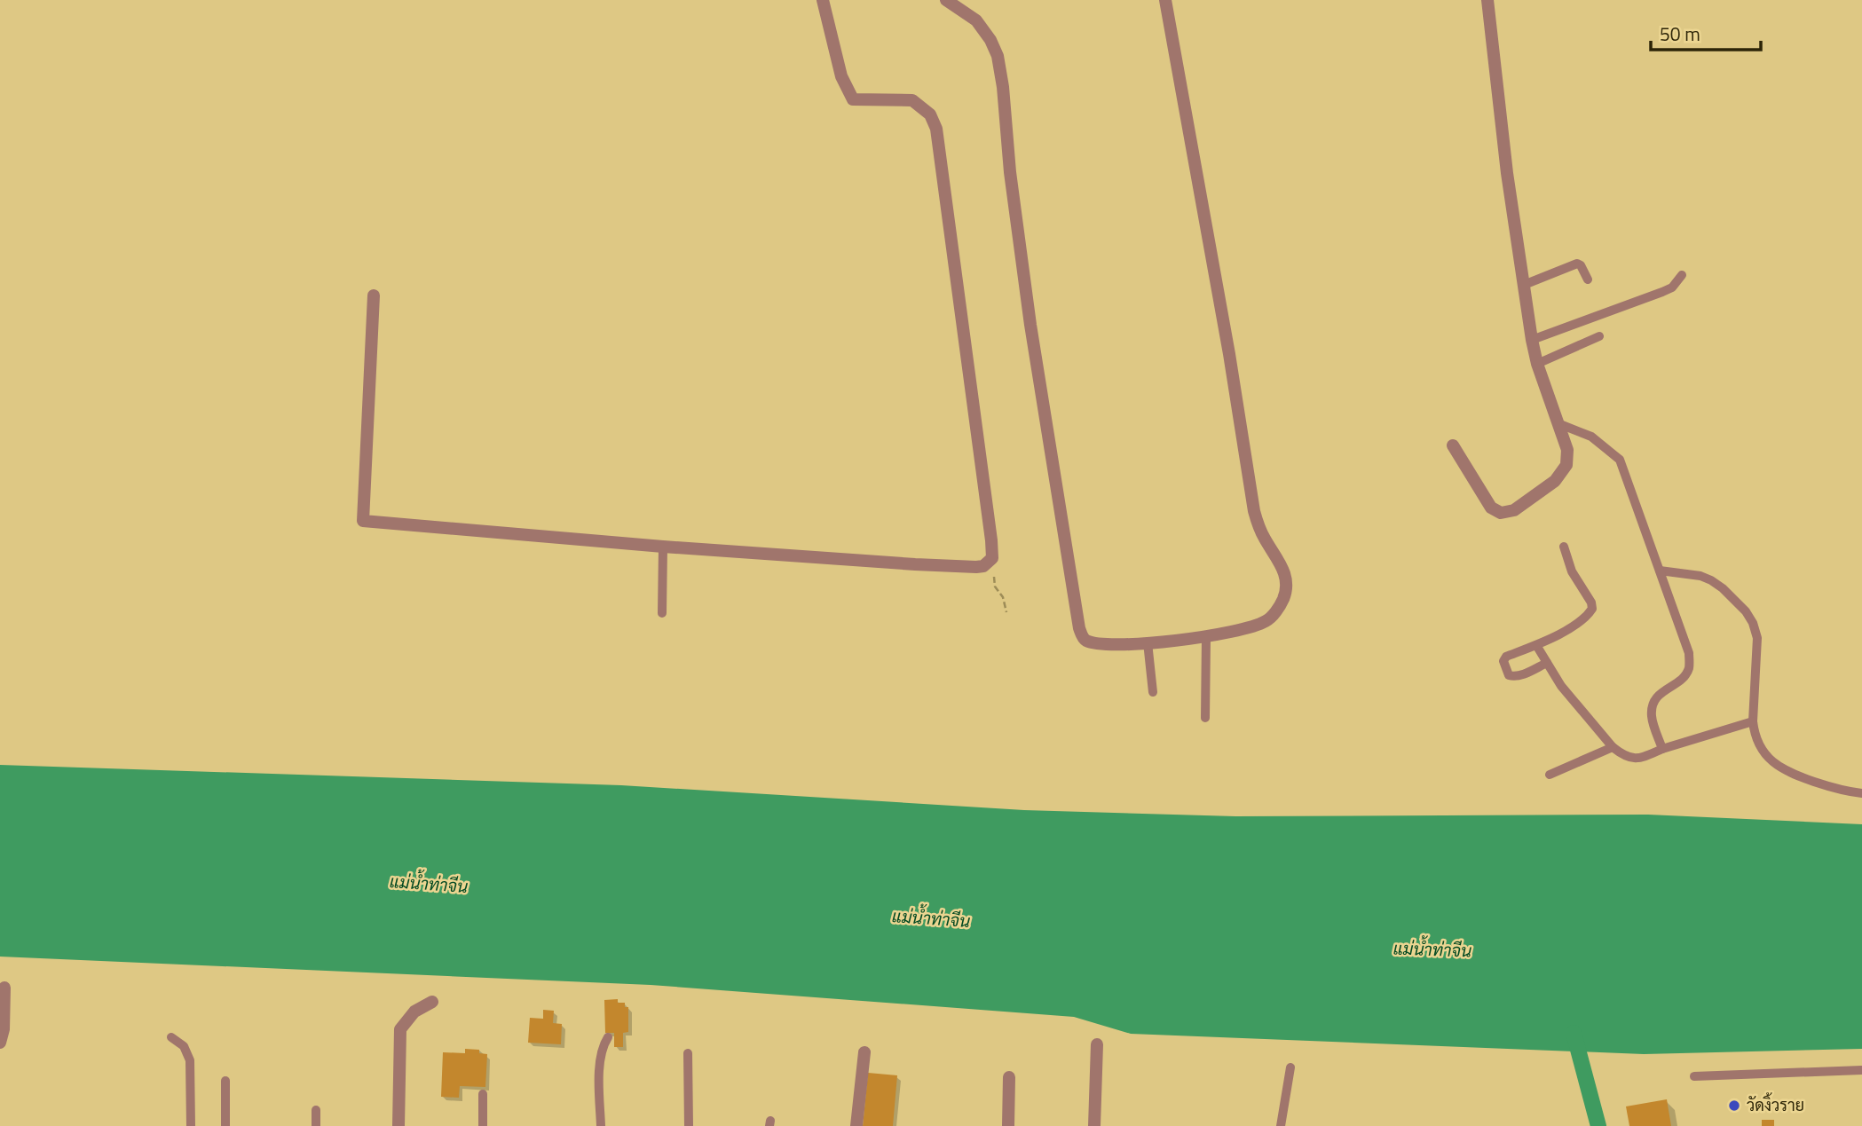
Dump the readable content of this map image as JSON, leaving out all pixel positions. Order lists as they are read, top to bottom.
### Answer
{
  "water": ["แม่น้ำท่าจีน"],
  "places": ["วัดงิ้วราย"],
  "scale_bar": "50 m"
}
